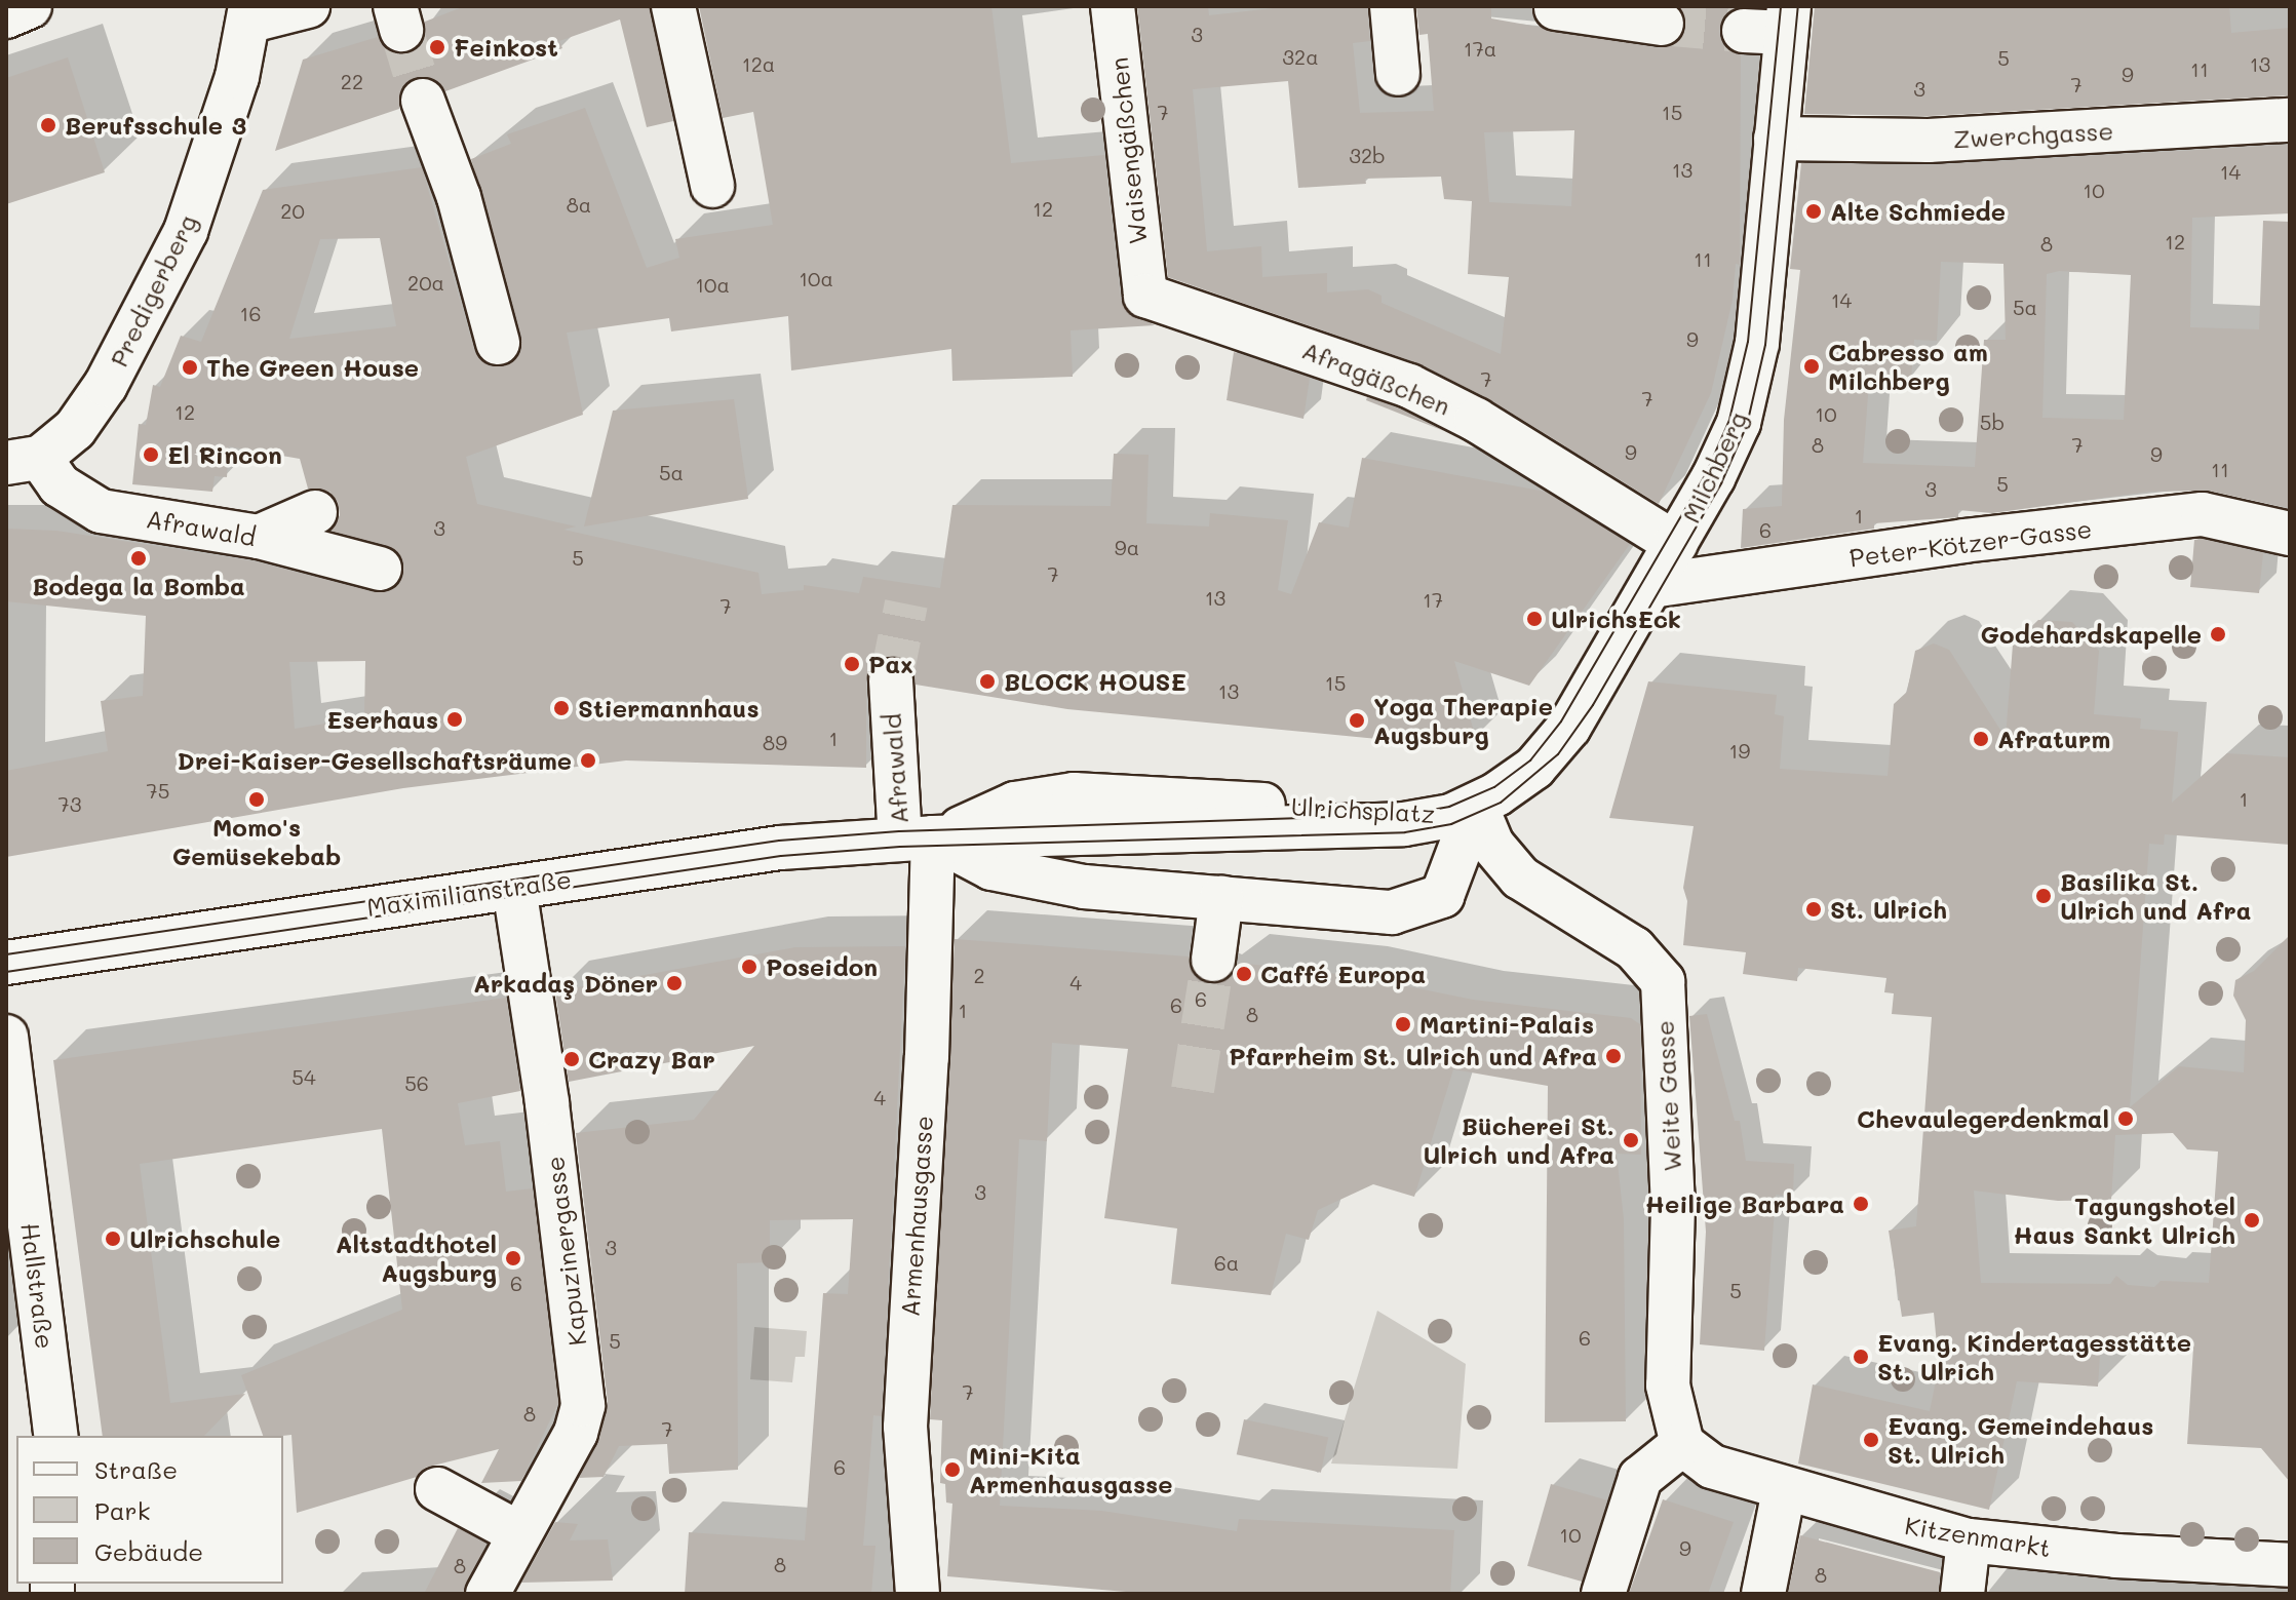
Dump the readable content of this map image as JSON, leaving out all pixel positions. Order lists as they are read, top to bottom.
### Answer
{
  "streets": {
    "street": [
      "Zwerchgasse",
      "Waisengäßchen",
      "Predigerberg",
      "Afragäßchen",
      "Milchberg",
      "Afrawald",
      "Peter-Kötzer-Gasse",
      "Ulrichsplatz",
      "Maximilianstraße",
      "Weite Gasse",
      "Armenhausgasse",
      "Kapuzinergasse",
      "Hallstraße",
      "Kitzenmarkt"
    ]
  },
  "crossings": [
    ["Zwerchgasse", "Milchberg"],
    ["Waisengäßchen", "Afragäßchen"],
    ["Predigerberg", "Afrawald"],
    ["Afragäßchen", "Milchberg"],
    ["Milchberg", "Peter-Kötzer-Gasse"],
    ["Milchberg", "Ulrichsplatz"],
    ["Milchberg", "Weite Gasse"],
    ["Afrawald", "Ulrichsplatz"],
    ["Afrawald", "Maximilianstraße"],
    ["Afrawald", "Armenhausgasse"],
    ["Ulrichsplatz", "Maximilianstraße"],
    ["Ulrichsplatz", "Weite Gasse"],
    ["Ulrichsplatz", "Armenhausgasse"],
    ["Maximilianstraße", "Armenhausgasse"],
    ["Maximilianstraße", "Kapuzinergasse"],
    ["Weite Gasse", "Kitzenmarkt"]
  ],
  "places": [
    "Feinkost",
    "Berufsschule 3",
    "Alte Schmiede",
    "Cabresso am Milchberg",
    "The Green House",
    "El Rincon",
    "Bodega la Bomba",
    "UlrichsEck",
    "Godehardskapelle",
    "Pax",
    "BLOCK HOUSE",
    "Stiermannhaus",
    "Eserhaus",
    "Yoga Therapie Augsburg",
    "Afraturm",
    "Drei-Kaiser-Gesellschaftsräume",
    "Momo's Gemüsekebab",
    "Basilika St. Ulrich und Afra",
    "St. Ulrich",
    "Poseidon",
    "Caffé Europa",
    "Arkadaş Döner",
    "Martini-Palais",
    "Pfarrheim St. Ulrich und Afra",
    "Crazy Bar",
    "Chevaulegerdenkmal",
    "Bücherei St. Ulrich und Afra",
    "Heilige Barbara",
    "Tagungshotel Haus Sankt Ulrich",
    "Ulrichschule",
    "Altstadthotel Augsburg",
    "Evang. Kindertagesstätte St. Ulrich",
    "Evang. Gemeindehaus St. Ulrich",
    "Mini-Kita Armenhausgasse"
  ],
  "house_numbers": [
    "3",
    "17a",
    "32a",
    "5",
    "12a",
    "13",
    "11",
    "9",
    "22",
    "7",
    "3",
    "7",
    "15",
    "32b",
    "13",
    "14",
    "10",
    "8a",
    "12",
    "20",
    "12",
    "8",
    "11",
    "10a",
    "20a",
    "10a",
    "14",
    "5a",
    "16",
    "9",
    "7",
    "7",
    "12",
    "10",
    "5b",
    "8",
    "7",
    "9",
    "9",
    "11",
    "5a",
    "5",
    "3",
    "1",
    "3",
    "6",
    "9a",
    "5",
    "7",
    "13",
    "17",
    "7",
    "15",
    "13",
    "1",
    "89",
    "19",
    "75",
    "1",
    "73",
    "2",
    "4",
    "6",
    "6",
    "1",
    "8",
    "54",
    "56",
    "4",
    "3",
    "3",
    "6a",
    "6",
    "5",
    "6",
    "5",
    "7",
    "8",
    "7",
    "6",
    "10",
    "9",
    "8",
    "8",
    "8"
  ],
  "legend": ["Straße", "Park", "Gebäude"]
}
